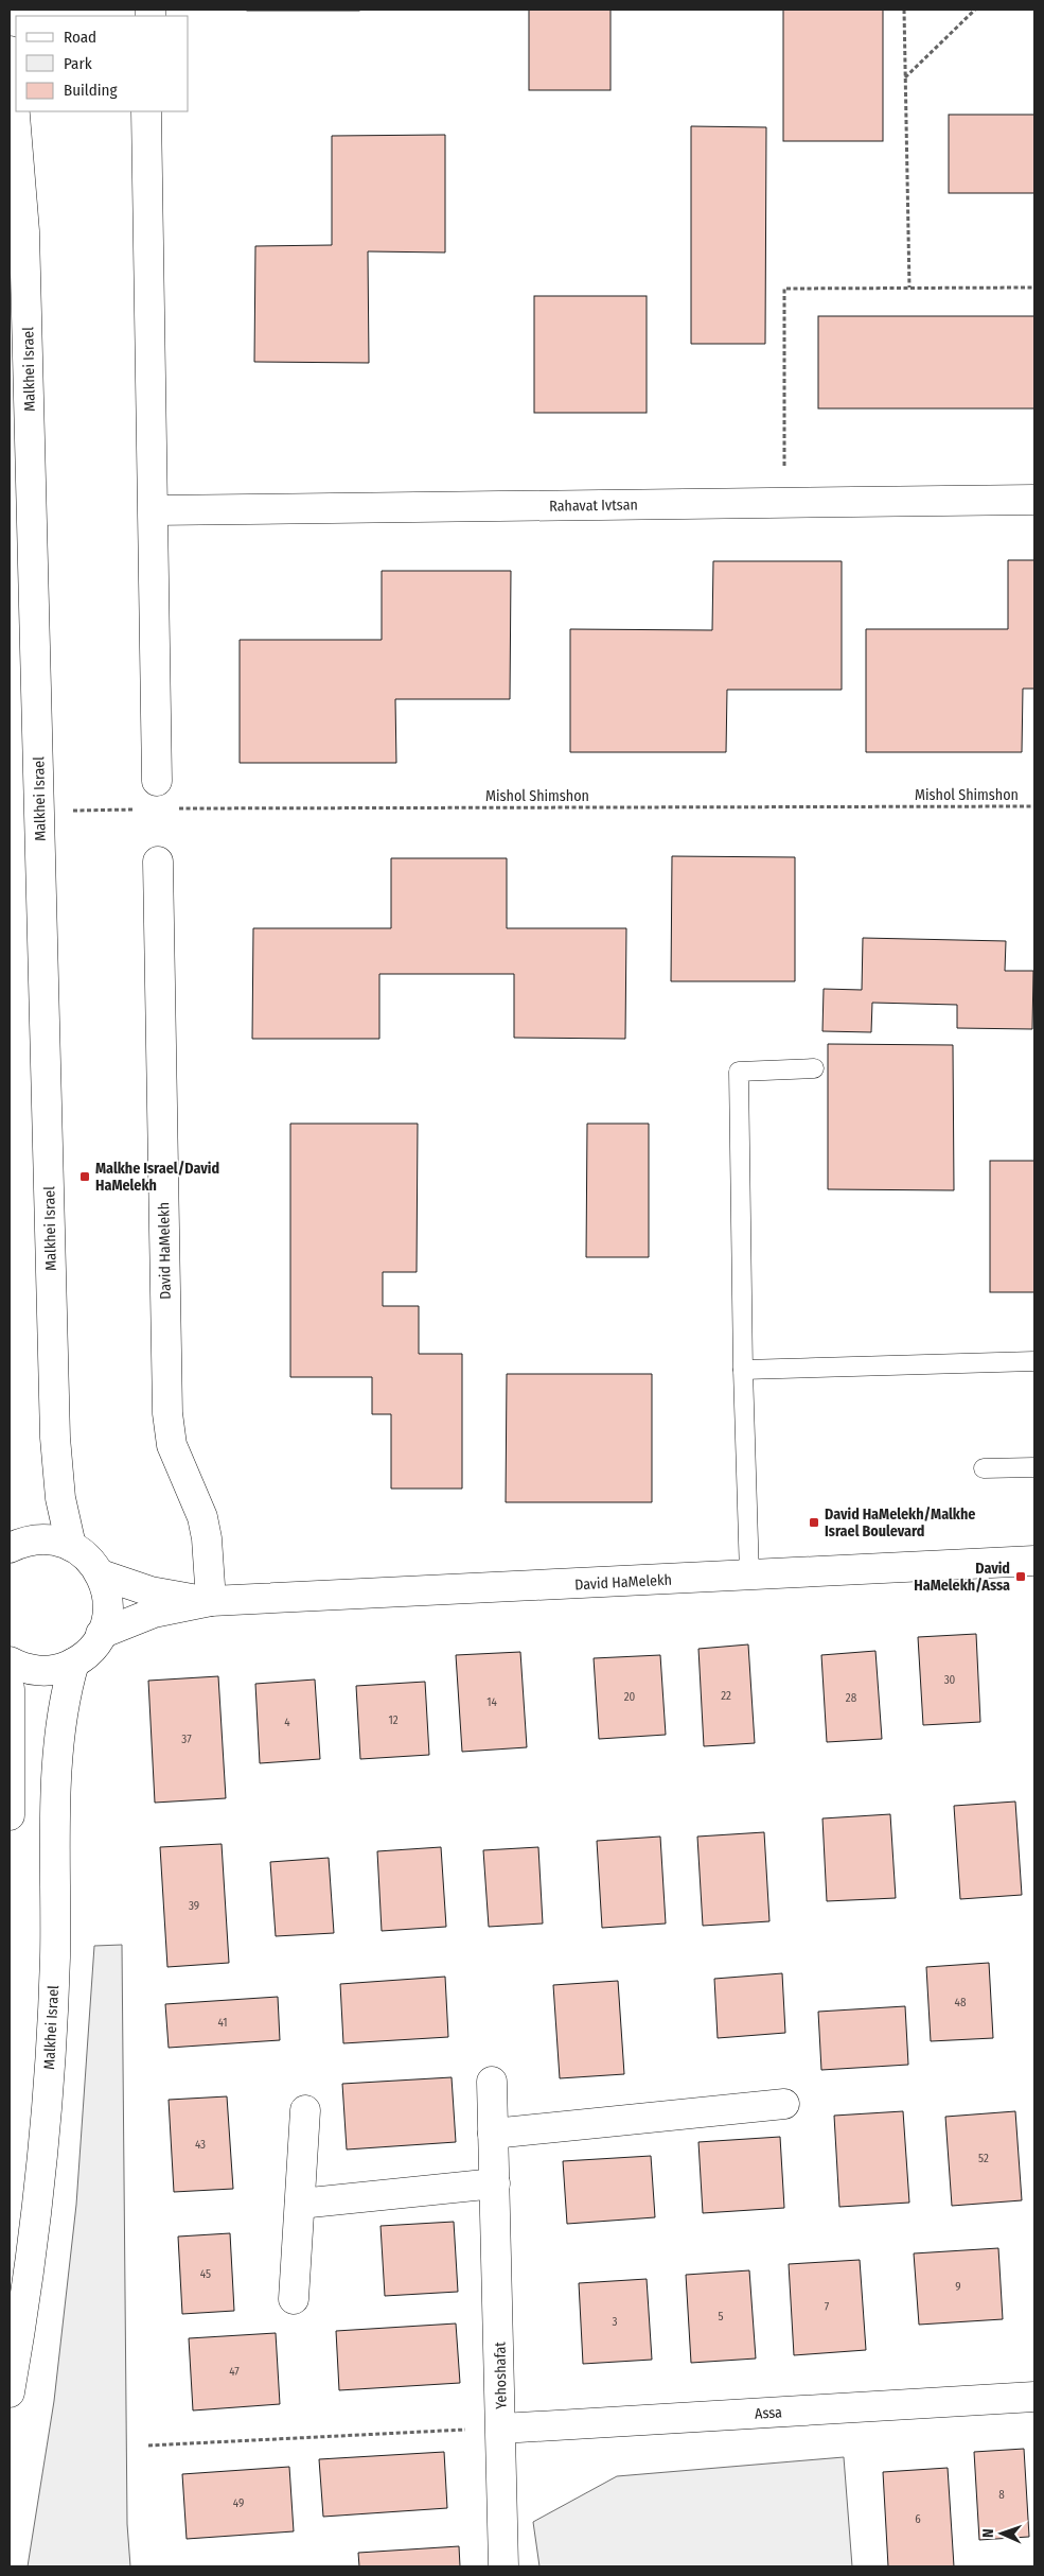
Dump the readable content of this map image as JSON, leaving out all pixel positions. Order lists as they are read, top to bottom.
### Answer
{
  "streets": {
    "street": [
      "Malkhei Israel",
      "Rahavat Ivtsan",
      "David HaMelekh",
      "Yehoshafat",
      "Assa"
    ],
    "path": ["Mishol Shimshon"]
  },
  "crossings": [
    ["Yehoshafat", "Assa"]
  ],
  "places": {
    "transit": ["Malkhe Israel/David HaMelekh", "David HaMelekh/Malkhe Israel Boulevard", "David HaMelekh/Assa"]
  },
  "house_numbers": [
    "30",
    "22",
    "20",
    "28",
    "14",
    "12",
    "4",
    "37",
    "39",
    "48",
    "41",
    "43",
    "52",
    "45",
    "9",
    "7",
    "5",
    "3",
    "47",
    "8",
    "49",
    "6"
  ],
  "legend": ["Road", "Park", "Building"],
  "north": "left"
}
